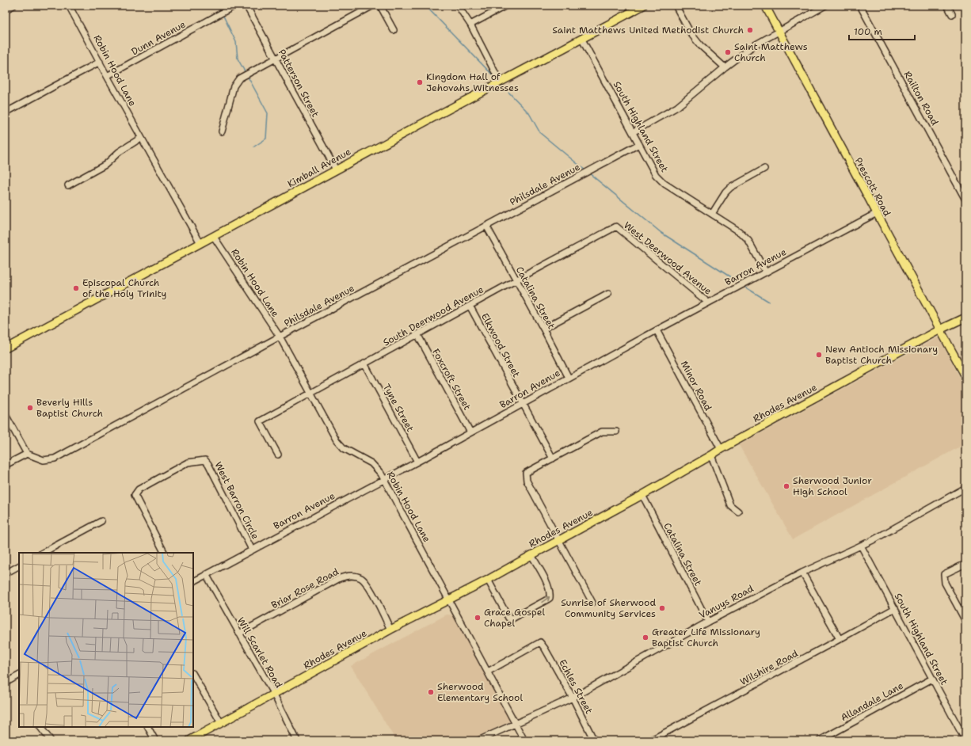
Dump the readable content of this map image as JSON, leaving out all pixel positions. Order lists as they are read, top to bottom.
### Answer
{
  "streets": {
    "main road": ["Kimball Avenue", "Prescott Road", "Rhodes Avenue"],
    "street": [
      "Dunn Avenue",
      "Robin Hood Lane",
      "Patterson Street",
      "Railton Road",
      "South Highland Street",
      "Philsdale Avenue",
      "West Deerwood Avenue",
      "Barron Avenue",
      "Catalina Street",
      "South Deerwood Avenue",
      "Elkwood Street",
      "Foxcroft Street",
      "Minor Road",
      "Tyne Street",
      "West Barron Circle",
      "Briar Rose Road",
      "Vanuys Road",
      "Will Scarlet Road",
      "Wilshire Road",
      "Echles Street",
      "Allandale Lane"
    ]
  },
  "crossings": [
    ["Dunn Avenue", "Robin Hood Lane"],
    ["Robin Hood Lane", "Kimball Avenue"],
    ["Robin Hood Lane", "Philsdale Avenue"],
    ["Robin Hood Lane", "Barron Avenue"],
    ["Robin Hood Lane", "South Deerwood Avenue"],
    ["Robin Hood Lane", "Rhodes Avenue"],
    ["Robin Hood Lane", "Vanuys Road"],
    ["Robin Hood Lane", "Echles Street"],
    ["Patterson Street", "Kimball Avenue"],
    ["South Highland Street", "Kimball Avenue"],
    ["South Highland Street", "Philsdale Avenue"],
    ["South Highland Street", "Barron Avenue"],
    ["South Highland Street", "Vanuys Road"],
    ["South Highland Street", "Wilshire Road"],
    ["South Highland Street", "Allandale Lane"],
    ["Philsdale Avenue", "Catalina Street"],
    ["Prescott Road", "Barron Avenue"],
    ["Prescott Road", "Rhodes Avenue"],
    ["West Deerwood Avenue", "Barron Avenue"],
    ["West Deerwood Avenue", "South Deerwood Avenue"],
    ["Barron Avenue", "Catalina Street"],
    ["Barron Avenue", "Elkwood Street"],
    ["Barron Avenue", "Foxcroft Street"],
    ["Barron Avenue", "Minor Road"],
    ["Barron Avenue", "Tyne Street"],
    ["Barron Avenue", "West Barron Circle"],
    ["Barron Avenue", "Will Scarlet Road"],
    ["Catalina Street", "South Deerwood Avenue"],
    ["Catalina Street", "Rhodes Avenue"],
    ["Catalina Street", "Vanuys Road"],
    ["South Deerwood Avenue", "Elkwood Street"],
    ["South Deerwood Avenue", "Foxcroft Street"],
    ["South Deerwood Avenue", "Tyne Street"],
    ["Minor Road", "Rhodes Avenue"],
    ["Rhodes Avenue", "Briar Rose Road"],
    ["Rhodes Avenue", "Will Scarlet Road"],
    ["Briar Rose Road", "Will Scarlet Road"],
    ["Vanuys Road", "Echles Street"]
  ],
  "places": [
    "Saint Matthews United Methodist Church",
    "Saint Matthews Church",
    "Kingdom Hall of Jehovahs Witnesses",
    "Episcopal Church of the Holy Trinity",
    "New Antioch Missionary Baptist Church",
    "Beverly Hills Baptist Church",
    "Sherwood Junior High School",
    "Sunrise of Sherwood Community Services",
    "Grace Gospel Chapel",
    "Greater Life Missionary Baptist Church",
    "Sherwood Elementary School"
  ],
  "scale_bar": "100 m"
}
